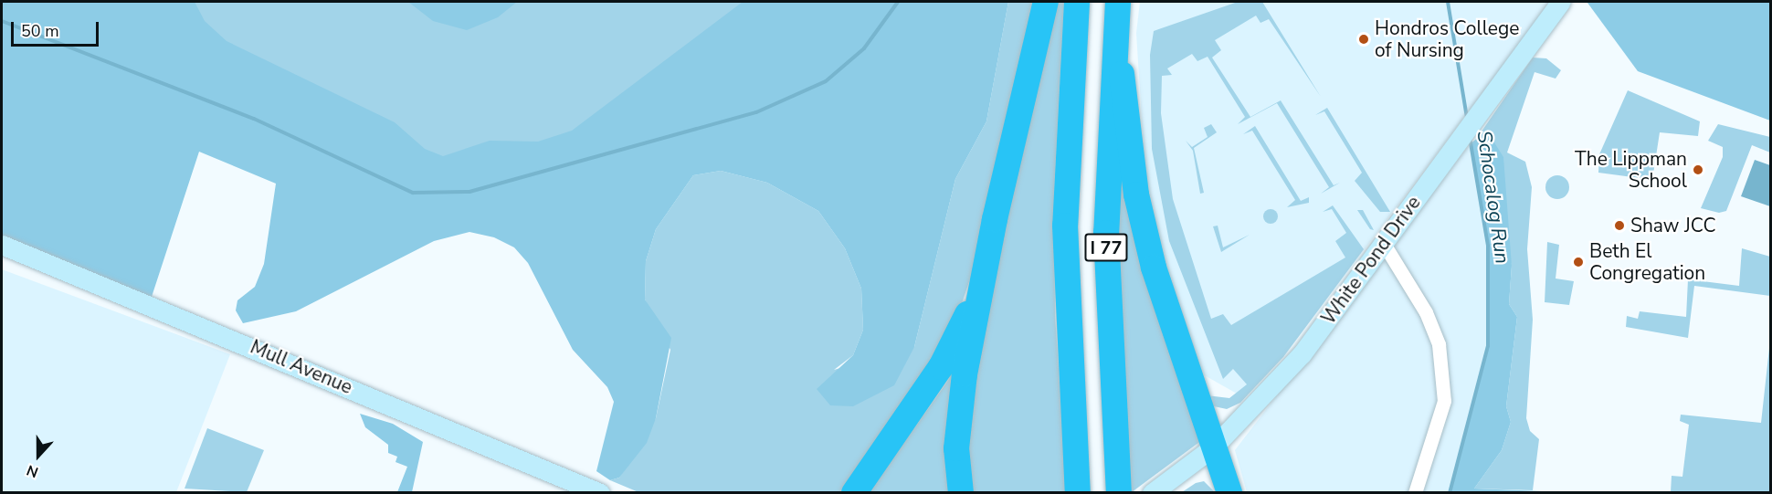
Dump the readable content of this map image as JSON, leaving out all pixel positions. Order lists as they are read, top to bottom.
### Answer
{
  "streets": {
    "highway": ["I 77"],
    "street": ["White Pond Drive", "Mull Avenue"]
  },
  "water": ["Schocalog Run"],
  "places": [
    "Hondros College of Nursing",
    "The Lippman School",
    "Shaw JCC",
    "Beth El Congregation"
  ],
  "scale_bar": "50 m",
  "north": "bottom"
}
